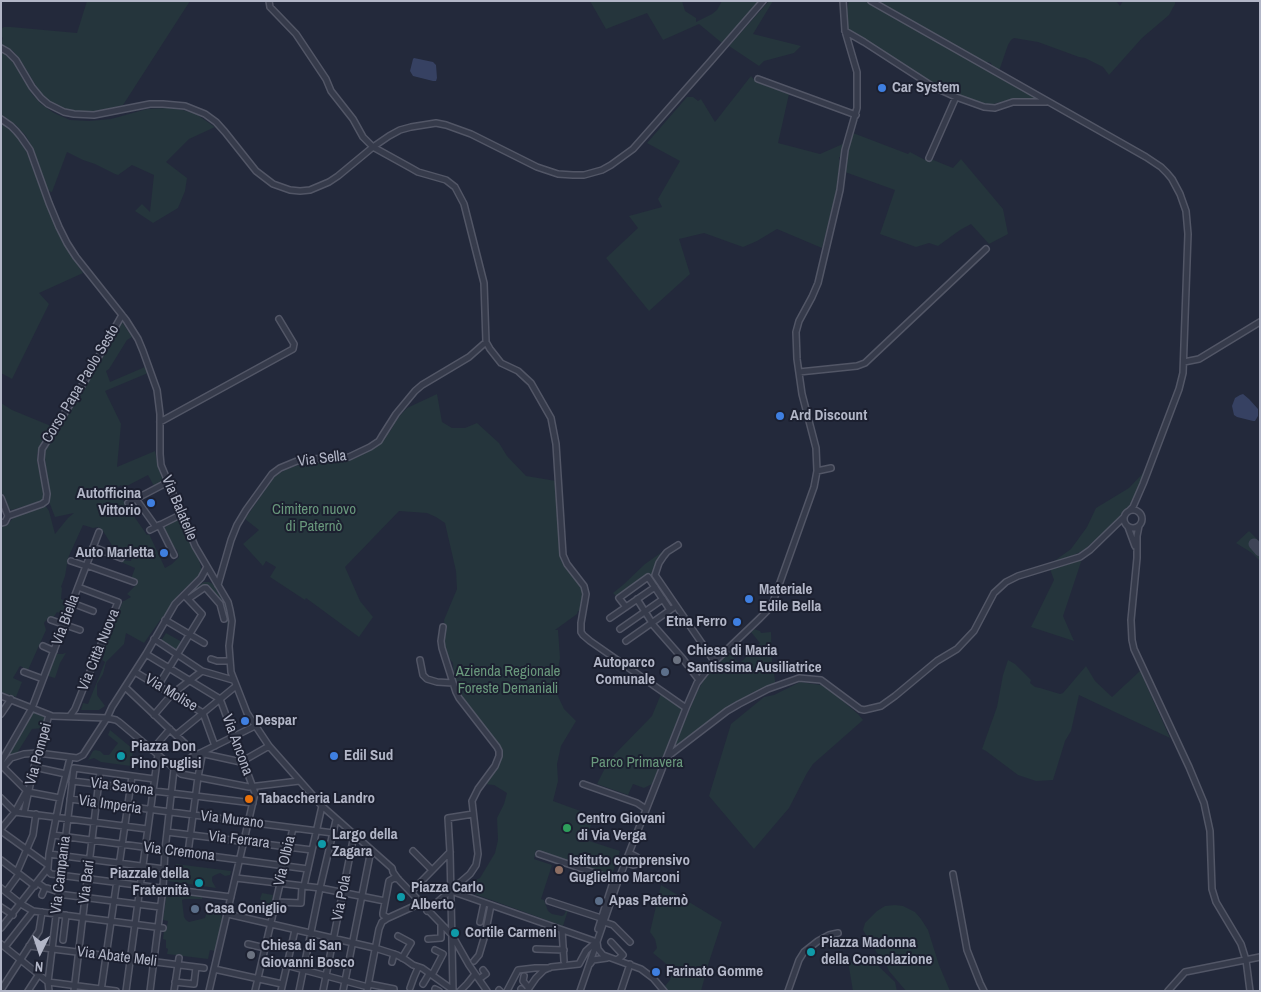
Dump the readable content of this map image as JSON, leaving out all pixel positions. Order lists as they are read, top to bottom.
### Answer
{
  "streets": {
    "street": [
      "Corso Papa Paolo Sesto",
      "Via Sella",
      "Via Balatelle",
      "Via Biella",
      "Via Città Nuova",
      "Via Molise",
      "Via Ancona",
      "Via Pompei",
      "Via Savona",
      "Via Imperia",
      "Via Murano",
      "Via Ferrara",
      "Via Cremona",
      "Via Olbia",
      "Via Campania",
      "Via Bari",
      "Via Pola",
      "Via Abate Meli"
    ]
  },
  "crossings": [
    ["Corso Papa Paolo Sesto", "Via Balatelle"],
    ["Via Sella", "Via Balatelle"],
    ["Via Balatelle", "Via Pola"],
    ["Via Biella", "Via Città Nuova"],
    ["Via Savona", "Via Campania"],
    ["Via Savona", "Via Bari"],
    ["Via Imperia", "Via Murano"],
    ["Via Imperia", "Via Campania"],
    ["Via Imperia", "Via Bari"],
    ["Via Murano", "Via Olbia"],
    ["Via Ferrara", "Via Olbia"],
    ["Via Cremona", "Via Olbia"],
    ["Via Cremona", "Via Campania"],
    ["Via Cremona", "Via Bari"],
    ["Via Campania", "Via Bari"],
    ["Via Campania", "Via Abate Meli"],
    ["Via Bari", "Via Abate Meli"]
  ],
  "parks": ["Cimitero nuovo di Paternò", "Azienda Regionale Foreste Demaniali", "Parco Primavera"],
  "places": [
    "Car System",
    "Ard Discount",
    "Autofficina Vittorio",
    "Auto Marletta",
    "Materiale Edile Bella",
    "Etna Ferro",
    "Chiesa di Maria Santissima Ausiliatrice",
    "Autoparco Comunale",
    "Despar",
    "Piazza Don Pino Puglisi",
    "Edil Sud",
    "Tabaccheria Landro",
    "Centro Giovani di Via Verga",
    "Largo della Zagara",
    "Istituto comprensivo Guglielmo Marconi",
    "Piazzale della Fraternità",
    "Piazza Carlo Alberto",
    "Apas Paternò",
    "Casa Coniglio",
    "Cortile Carmeni",
    "Piazza Madonna della Consolazione",
    "Chiesa di San Giovanni Bosco",
    "Farinato Gomme"
  ],
  "north": "bottom"
}
